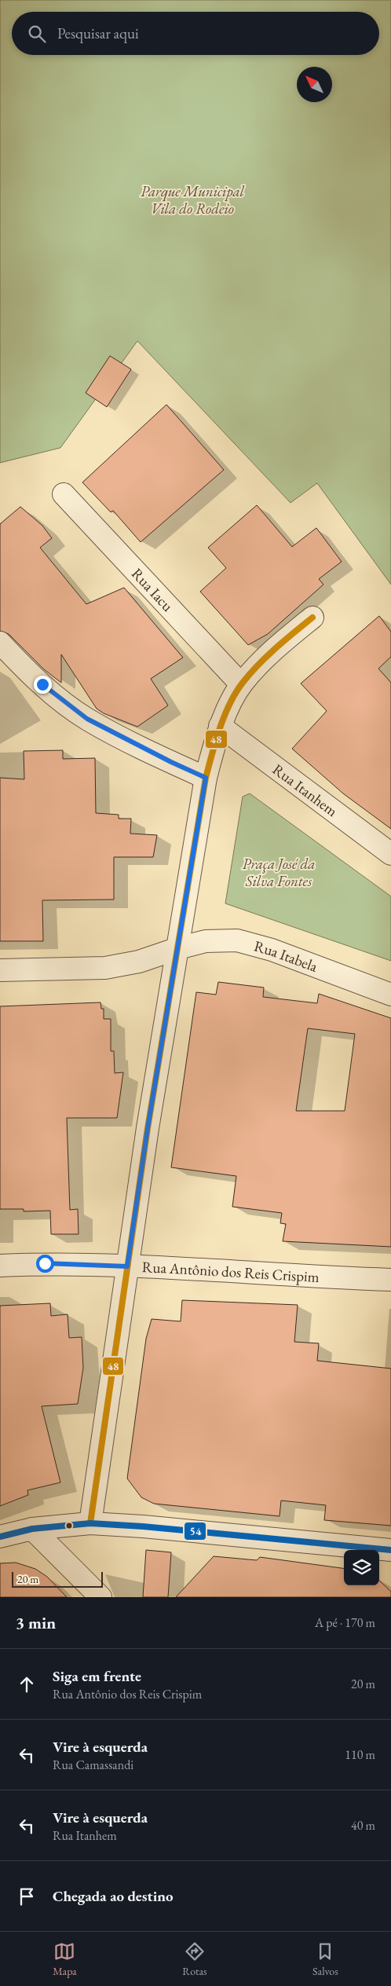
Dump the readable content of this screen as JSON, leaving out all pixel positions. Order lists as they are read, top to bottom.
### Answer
{
  "streets": {
    "street": [
      "Rua Iacu",
      "Rua Itanhem",
      "Rua Itabela",
      "Rua Antônio dos Reis Crispim"
    ]
  },
  "parks": ["Parque Municipal Vila do Rodeio", "Praça José da Silva Fontes"],
  "lines": ["transit line 48", "transit line 54"],
  "scale_bar": "20 m",
  "north": "top left",
  "page": {
    "search": "Pesquisar aqui",
    "scale": "20 m",
    "heading": ["3 min", "A pé · 170 m"],
    "list": [
      ["Siga em frente", "Rua Antônio dos Reis Crispim", "20 m"],
      ["Vire à esquerda", "Rua Camassandi", "110 m"],
      ["Vire à esquerda", "Rua Itanhem", "40 m"],
      "Chegada ao destino"
    ],
    "nav": ["Mapa", "Rotas", "Salvos"]
  }
}
